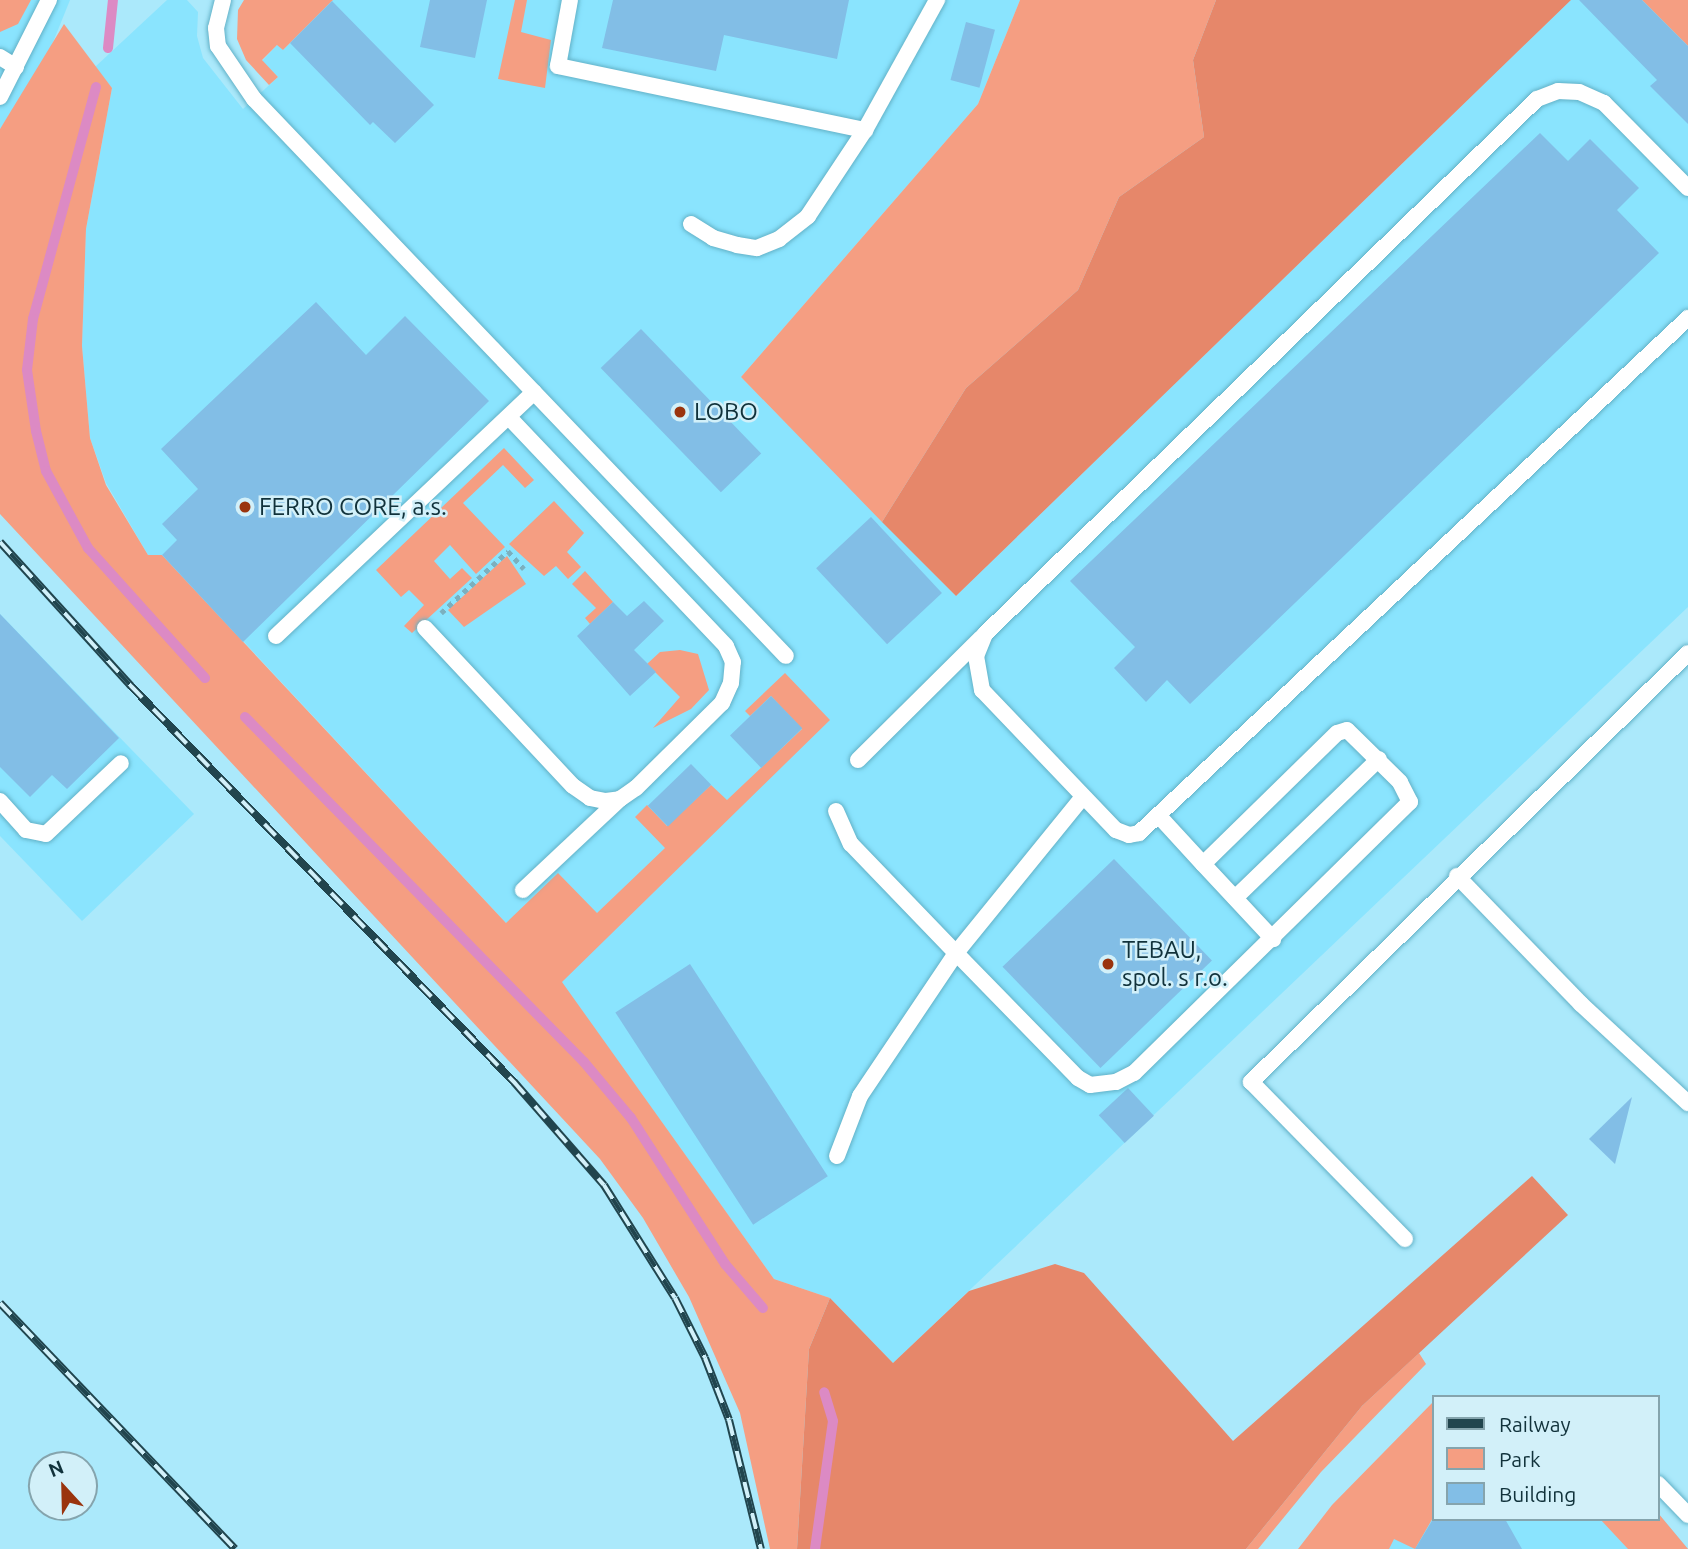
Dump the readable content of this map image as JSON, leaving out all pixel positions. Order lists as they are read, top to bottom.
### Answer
{
  "places": ["LOBO", "FERRO CORE, a.s.", "TEBAU, spol. s r.o."],
  "legend": ["Railway", "Park", "Building"],
  "north": "top"
}
